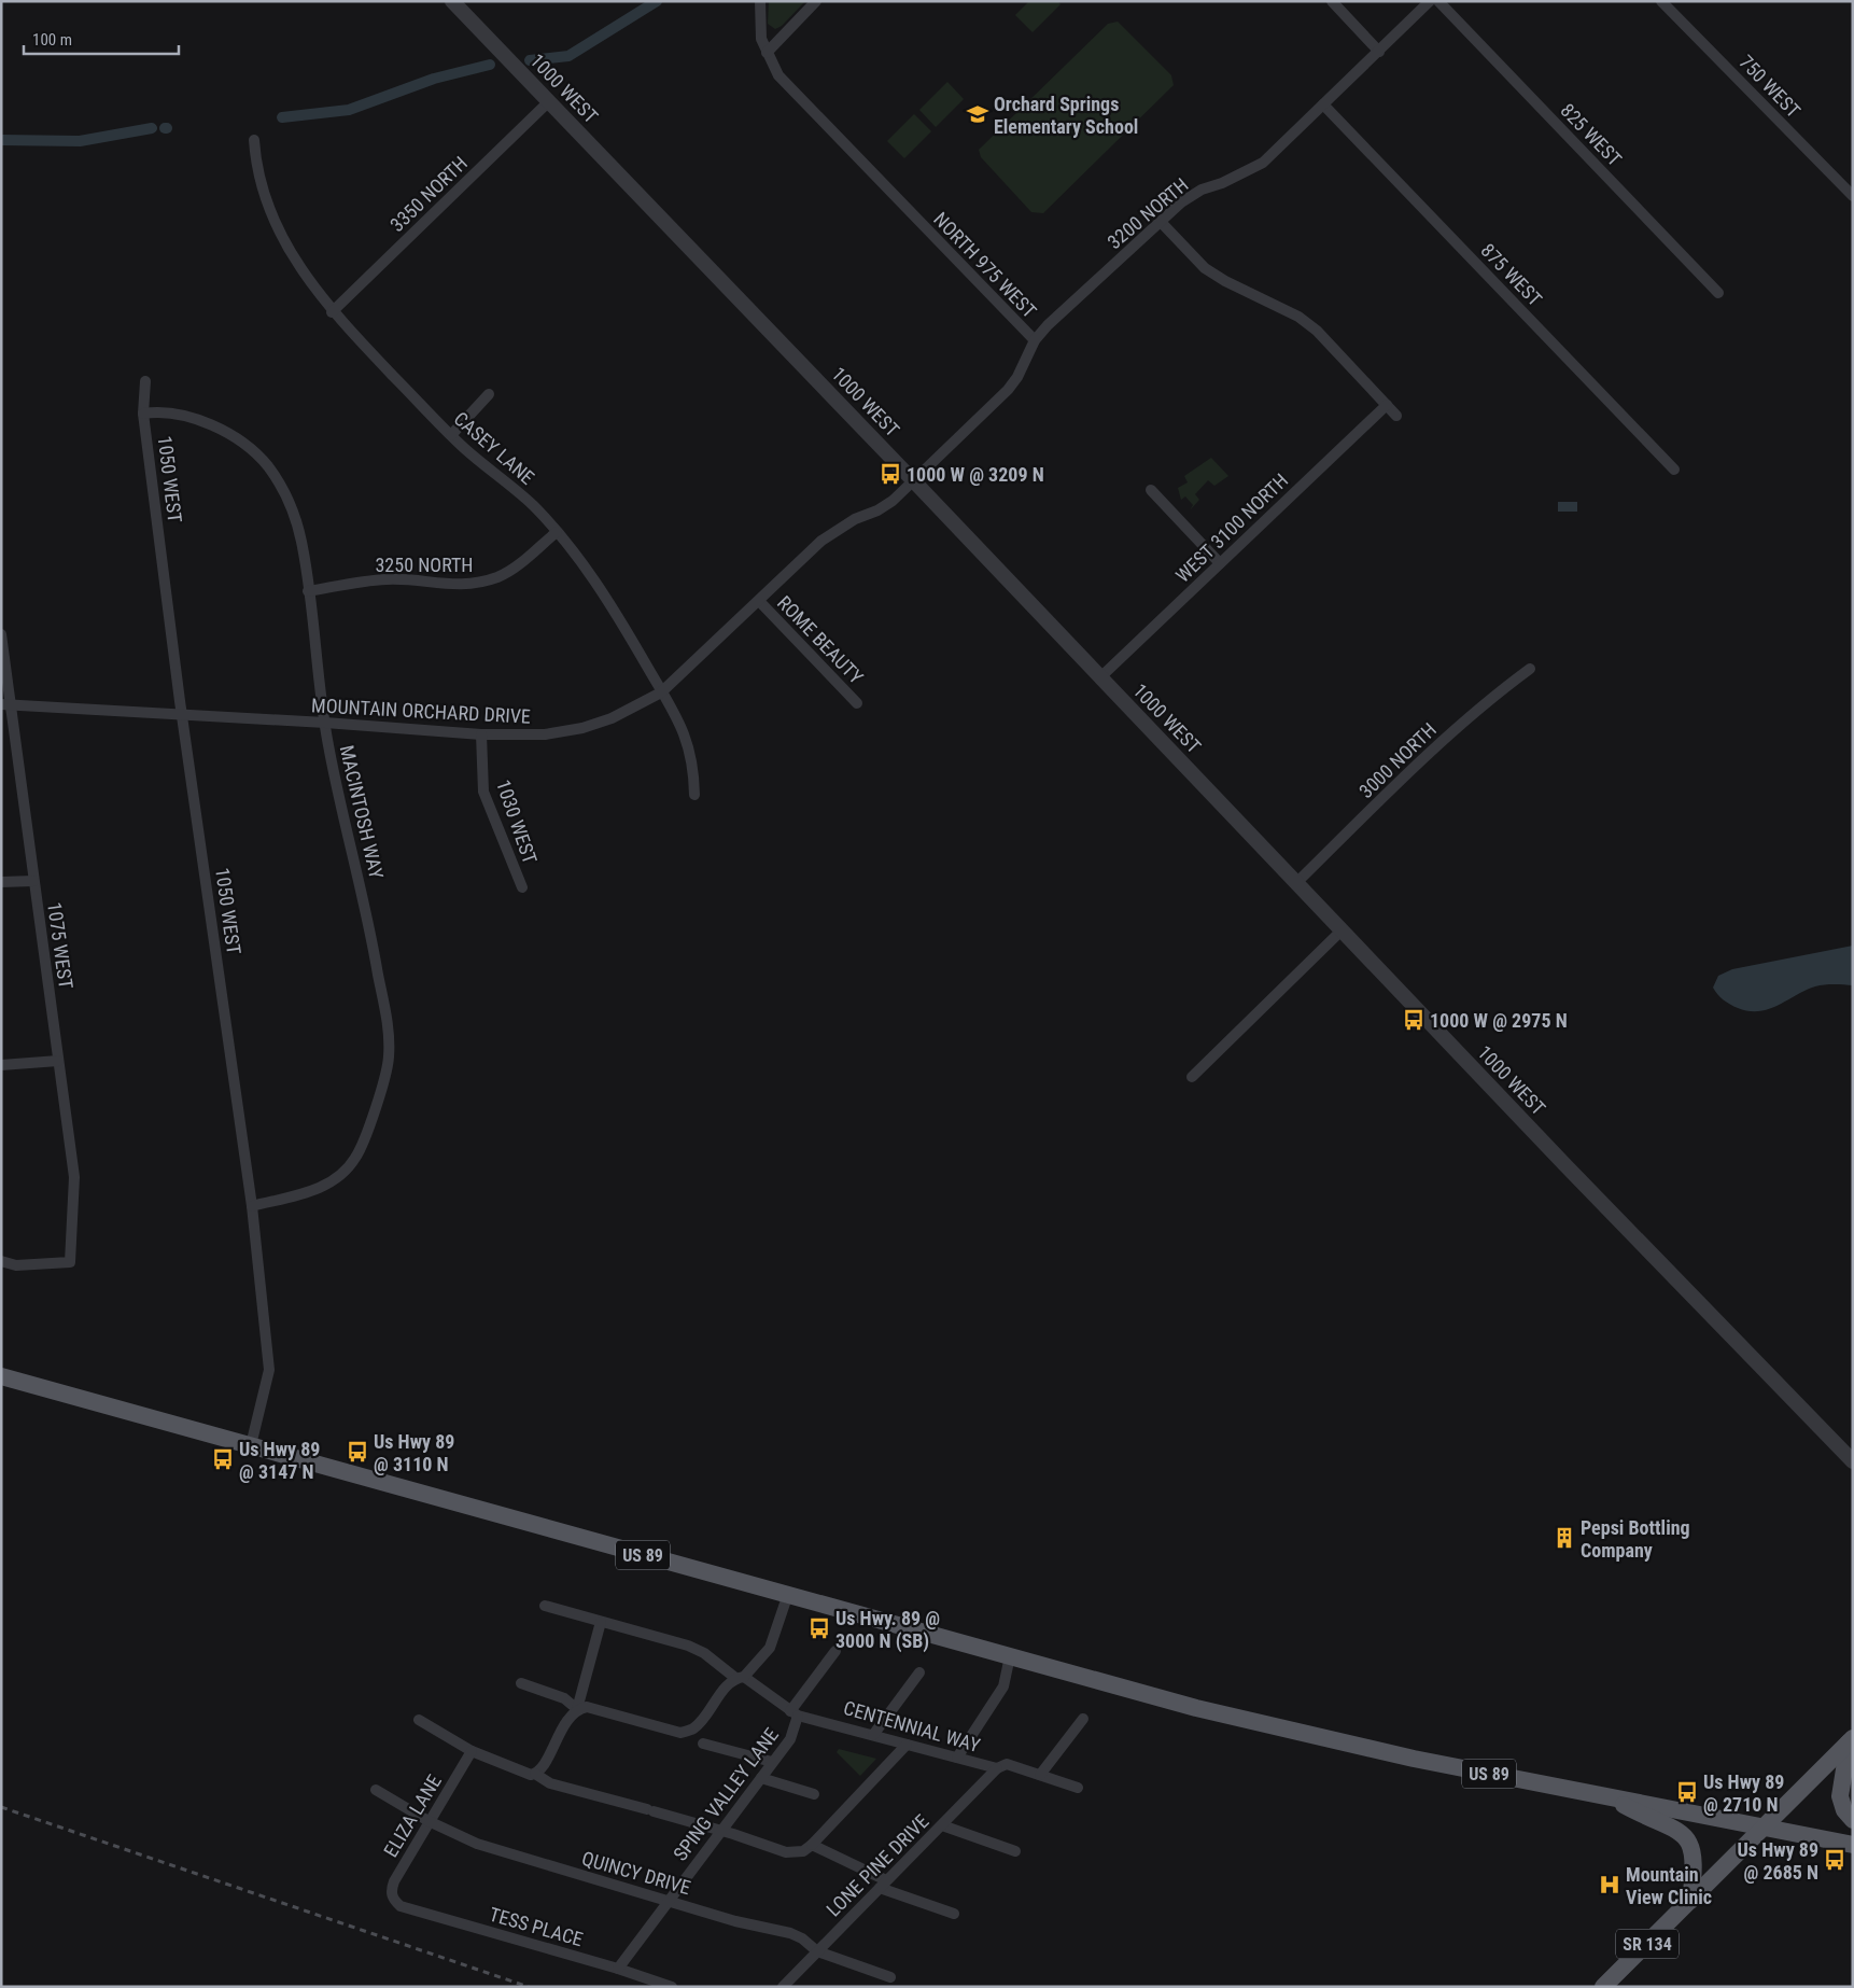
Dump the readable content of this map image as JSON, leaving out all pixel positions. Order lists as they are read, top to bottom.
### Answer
{
  "streets": {
    "main road": ["US 89", "SR 134"],
    "street": [
      "750 WEST",
      "1000 WEST",
      "825 WEST",
      "3350 NORTH",
      "3200 NORTH",
      "NORTH 975 WEST",
      "875 WEST",
      "CASEY LANE",
      "1050 WEST",
      "WEST 3100 NORTH",
      "3250 NORTH",
      "ROME BEAUTY",
      "MOUNTAIN ORCHARD DRIVE",
      "3000 NORTH",
      "MACINTOSH WAY",
      "1030 WEST",
      "1075 WEST",
      "CENTENNIAL WAY",
      "SPING VALLEY LANE",
      "ELIZA LANE",
      "LONE PINE DRIVE",
      "QUINCY DRIVE",
      "TESS PLACE"
    ]
  },
  "crossings": [
    ["1000 WEST", "3350 NORTH"],
    ["1000 WEST", "3200 NORTH"],
    ["1000 WEST", "WEST 3100 NORTH"],
    ["1000 WEST", "MOUNTAIN ORCHARD DRIVE"],
    ["1000 WEST", "3000 NORTH"],
    ["3350 NORTH", "CASEY LANE"],
    ["3200 NORTH", "NORTH 975 WEST"],
    ["3200 NORTH", "875 WEST"],
    ["3200 NORTH", "MOUNTAIN ORCHARD DRIVE"],
    ["CASEY LANE", "3250 NORTH"],
    ["CASEY LANE", "MOUNTAIN ORCHARD DRIVE"],
    ["1050 WEST", "MOUNTAIN ORCHARD DRIVE"],
    ["1050 WEST", "MACINTOSH WAY"],
    ["1050 WEST", "US 89"],
    ["3250 NORTH", "MACINTOSH WAY"],
    ["ROME BEAUTY", "MOUNTAIN ORCHARD DRIVE"],
    ["MOUNTAIN ORCHARD DRIVE", "MACINTOSH WAY"],
    ["MOUNTAIN ORCHARD DRIVE", "1030 WEST"],
    ["MOUNTAIN ORCHARD DRIVE", "1075 WEST"],
    ["US 89", "SR 134"],
    ["CENTENNIAL WAY", "SPING VALLEY LANE"],
    ["CENTENNIAL WAY", "LONE PINE DRIVE"],
    ["SPING VALLEY LANE", "QUINCY DRIVE"],
    ["SPING VALLEY LANE", "TESS PLACE"],
    ["ELIZA LANE", "QUINCY DRIVE"],
    ["ELIZA LANE", "TESS PLACE"],
    ["LONE PINE DRIVE", "QUINCY DRIVE"]
  ],
  "places": {
    "school or university": ["Orchard Springs Elementary School"],
    "bus stop": [
      "1000 W @ 3209 N",
      "1000 W @ 2975 N",
      "Us Hwy 89 @ 3110 N",
      "Us Hwy 89 @ 3147 N",
      "Us Hwy. 89 @ 3000 N (SB)",
      "Us Hwy 89 @ 2710 N",
      "Us Hwy 89 @ 2685 N"
    ],
    "building": ["Pepsi Bottling Company"],
    "hospital": ["Mountain View Clinic"]
  },
  "scale_bar": "100 m"
}
